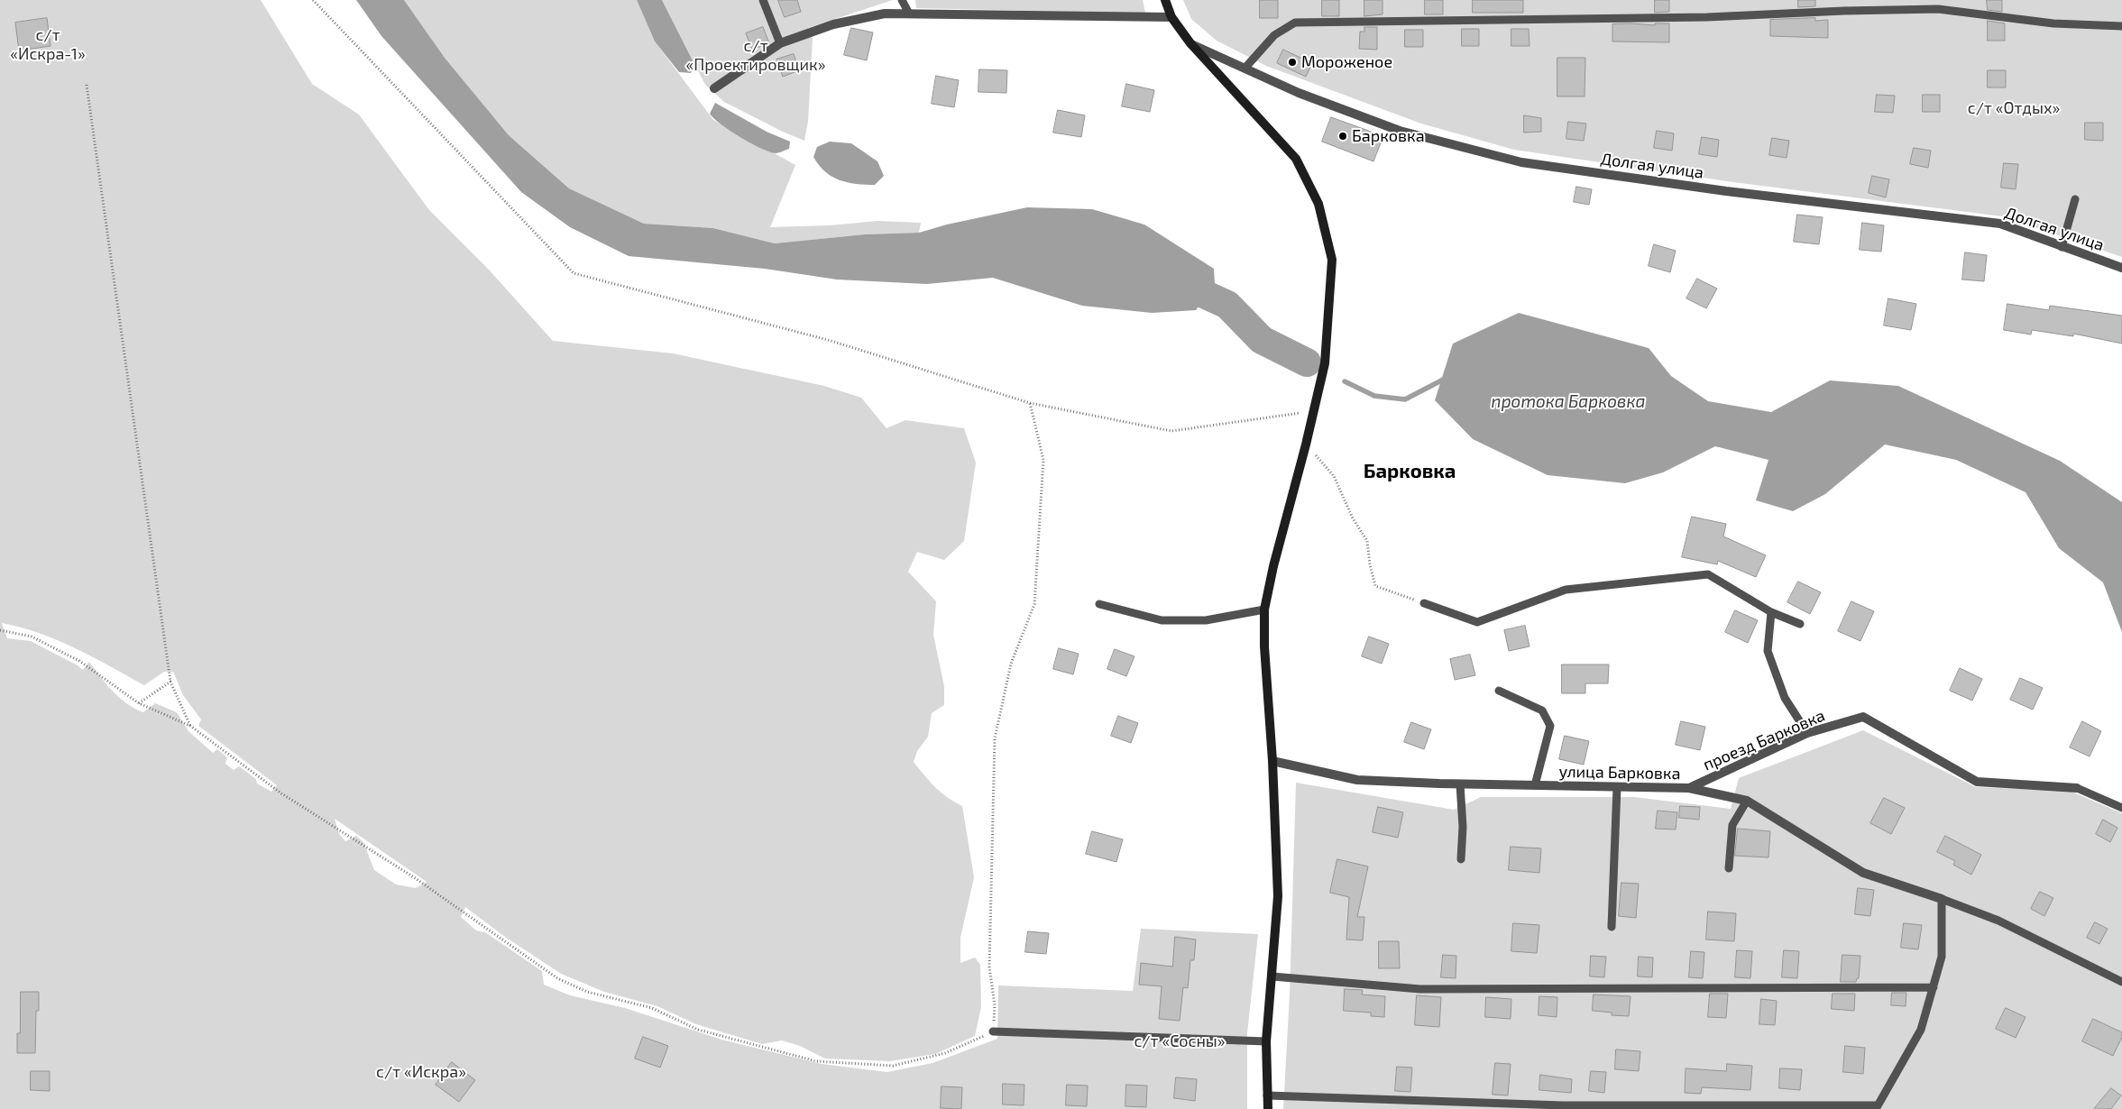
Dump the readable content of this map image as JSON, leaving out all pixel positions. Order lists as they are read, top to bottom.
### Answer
{
  "streets": {
    "street": ["Долгая улица", "проезд Барковка", "улица Барковка"]
  },
  "crossings": [
    ["проезд Барковка", "улица Барковка"]
  ],
  "districts": ["Барковка"],
  "water": ["протока Барковка"],
  "parks": [
    "с/т «Искра-1»",
    "с/т «Проектировщик»",
    "с/т «Отдых»",
    "с/т «Сосны»",
    "с/т «Искра»"
  ],
  "places": ["Мороженое", "Барковка"]
}
